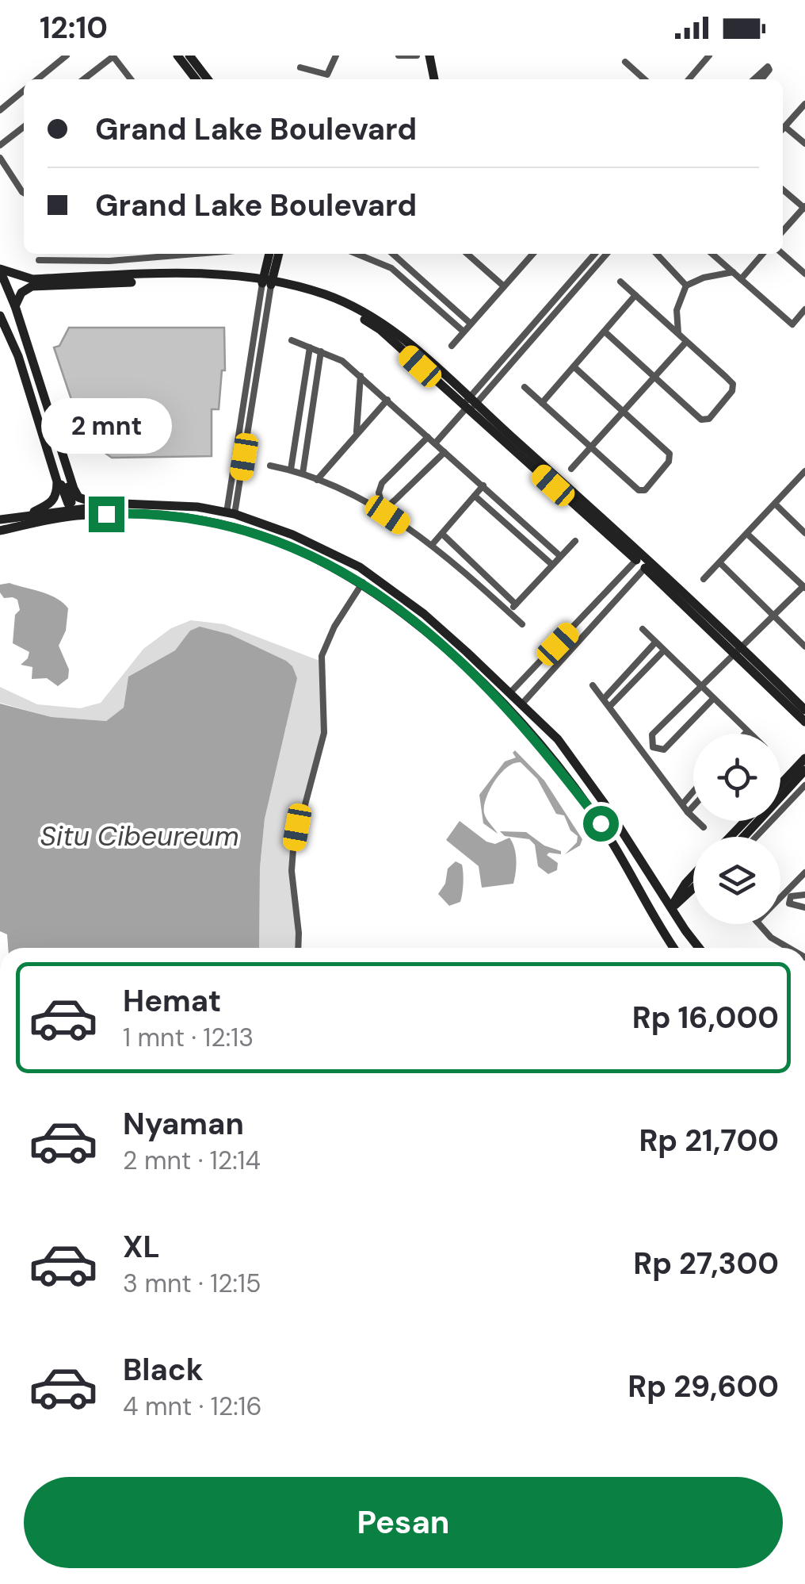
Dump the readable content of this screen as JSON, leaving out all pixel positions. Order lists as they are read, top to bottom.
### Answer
{
  "water": ["Situ Cibeureum"],
  "page": {
    "status": "12:10",
    "banner": ["Grand Lake Boulevard", "Grand Lake Boulevard"],
    "bubble": "2 mnt",
    "list": [
      {
        "name": "Hemat",
        "note": "1 mnt · 12:13",
        "value": "Rp 16,000"
      },
      {
        "name": "Nyaman",
        "note": "2 mnt · 12:14",
        "value": "Rp 21,700"
      },
      {
        "name": "XL",
        "note": "3 mnt · 12:15",
        "value": "Rp 27,300"
      },
      {
        "name": "Black",
        "note": "4 mnt · 12:16",
        "value": "Rp 29,600"
      }
    ],
    "buttons": "Pesan"
  }
}
